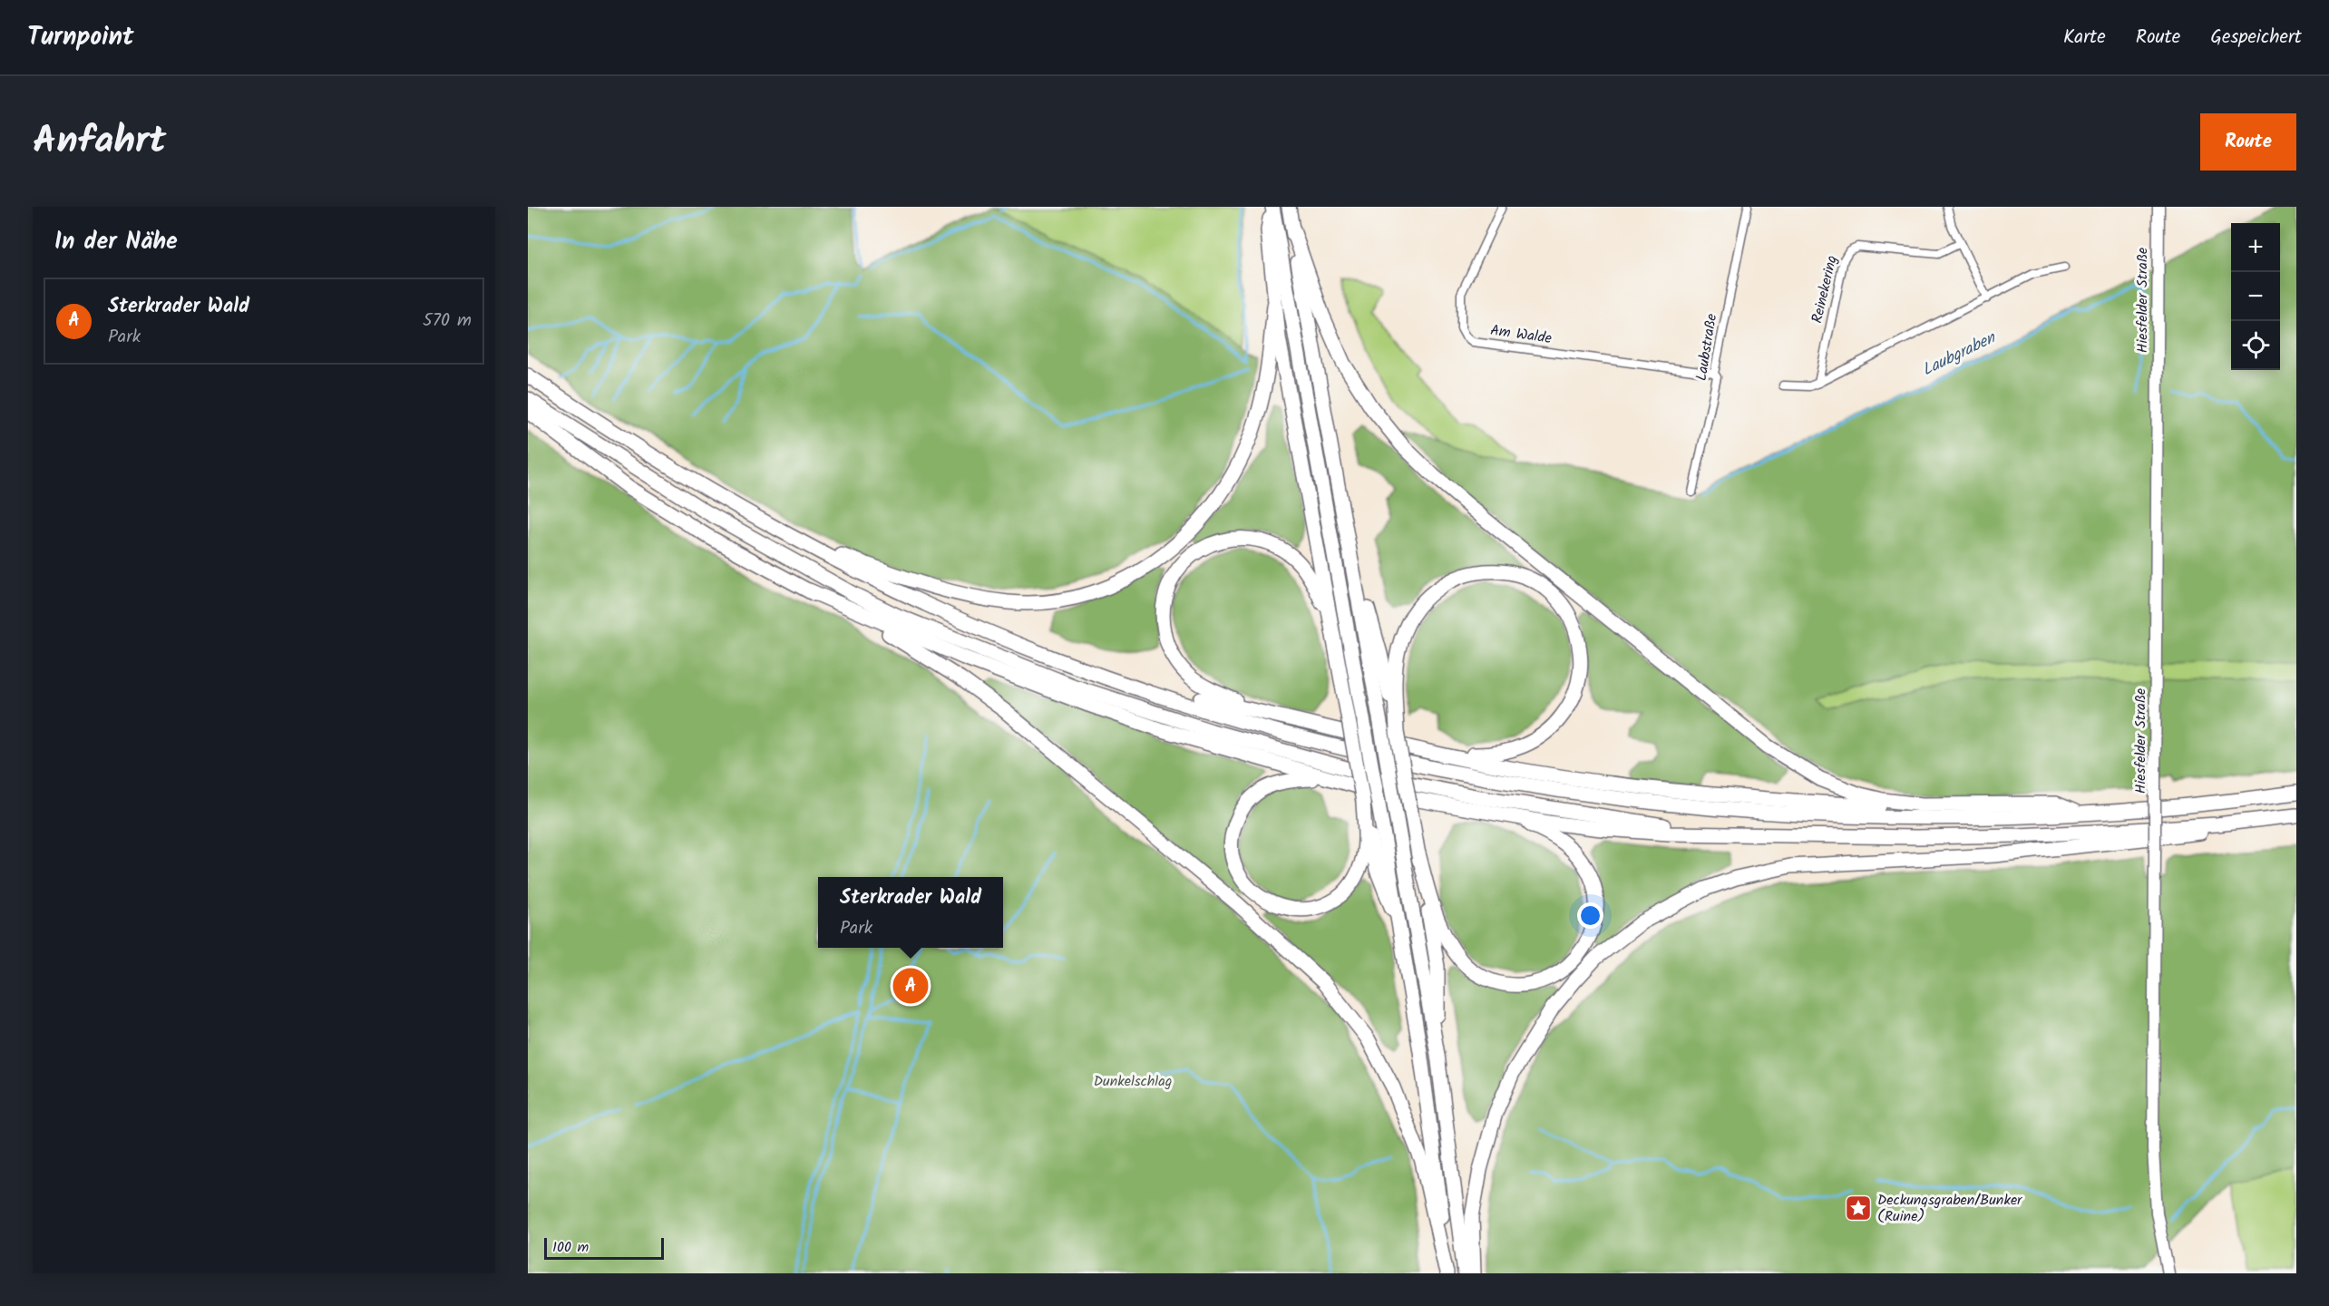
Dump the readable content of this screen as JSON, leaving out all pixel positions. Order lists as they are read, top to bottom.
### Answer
{
  "streets": {
    "street": [
      "Reinekering",
      "Hiesfelder Straße",
      "Am Walde",
      "Laubstraße"
    ]
  },
  "crossings": [
    ["Am Walde", "Laubstraße"]
  ],
  "water": ["Laubgraben"],
  "parks": ["Dunkelschlag"],
  "places": {
    "place": ["Deckungsgraben/Bunker (Ruine)"]
  },
  "scale_bar": "100 m",
  "page": {
    "header": "Turnpoint",
    "nav": ["Karte", "Route", "Gespeichert"],
    "title": "Anfahrt",
    "buttons": "Route",
    "heading": "In der Nähe",
    "map_buttons": ["+", "−"],
    "list": [
      {
        "mark": "A",
        "name": "Sterkrader Wald",
        "note": "Park",
        "value": "570 m"
      }
    ],
    "popup": ["Sterkrader Wald", "Park"],
    "pins": "A",
    "scale": "100 m"
  }
}
